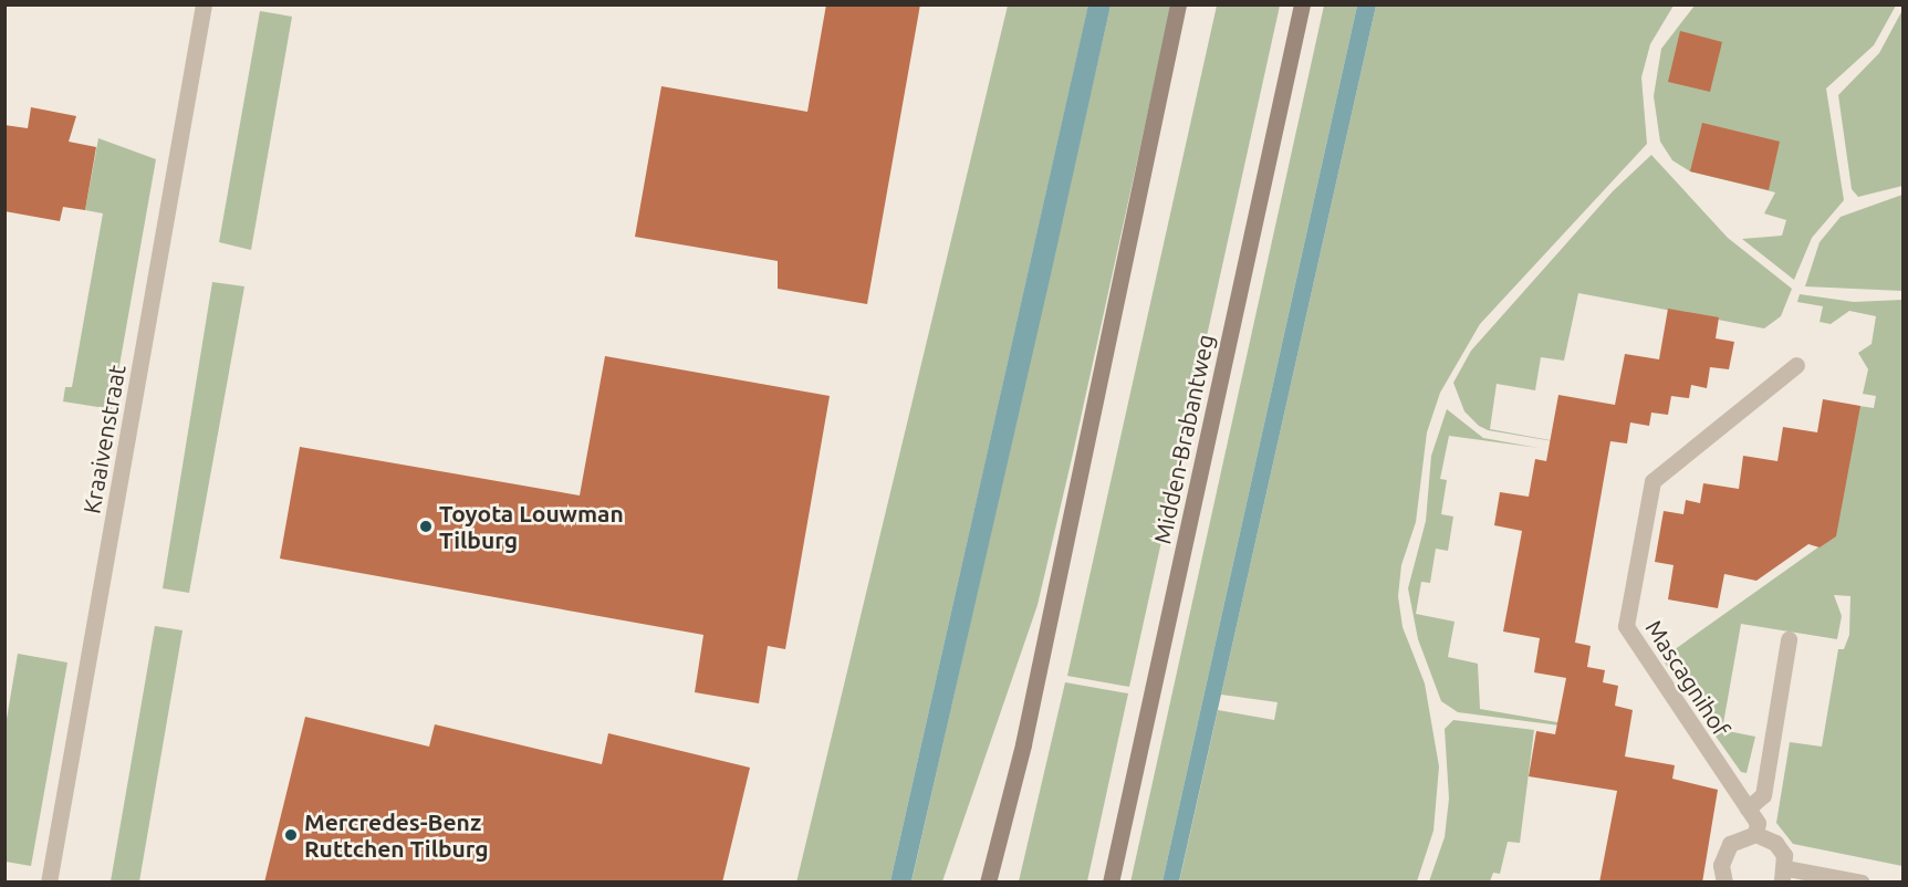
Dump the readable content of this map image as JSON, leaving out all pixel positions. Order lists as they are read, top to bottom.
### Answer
{
  "streets": {
    "main road": ["Midden-Brabantweg"],
    "street": ["Kraaivenstraat", "Mascagnihof"]
  },
  "places": ["Toyota Louwman Tilburg", "Mercredes-Benz Ruttchen Tilburg"]
}
